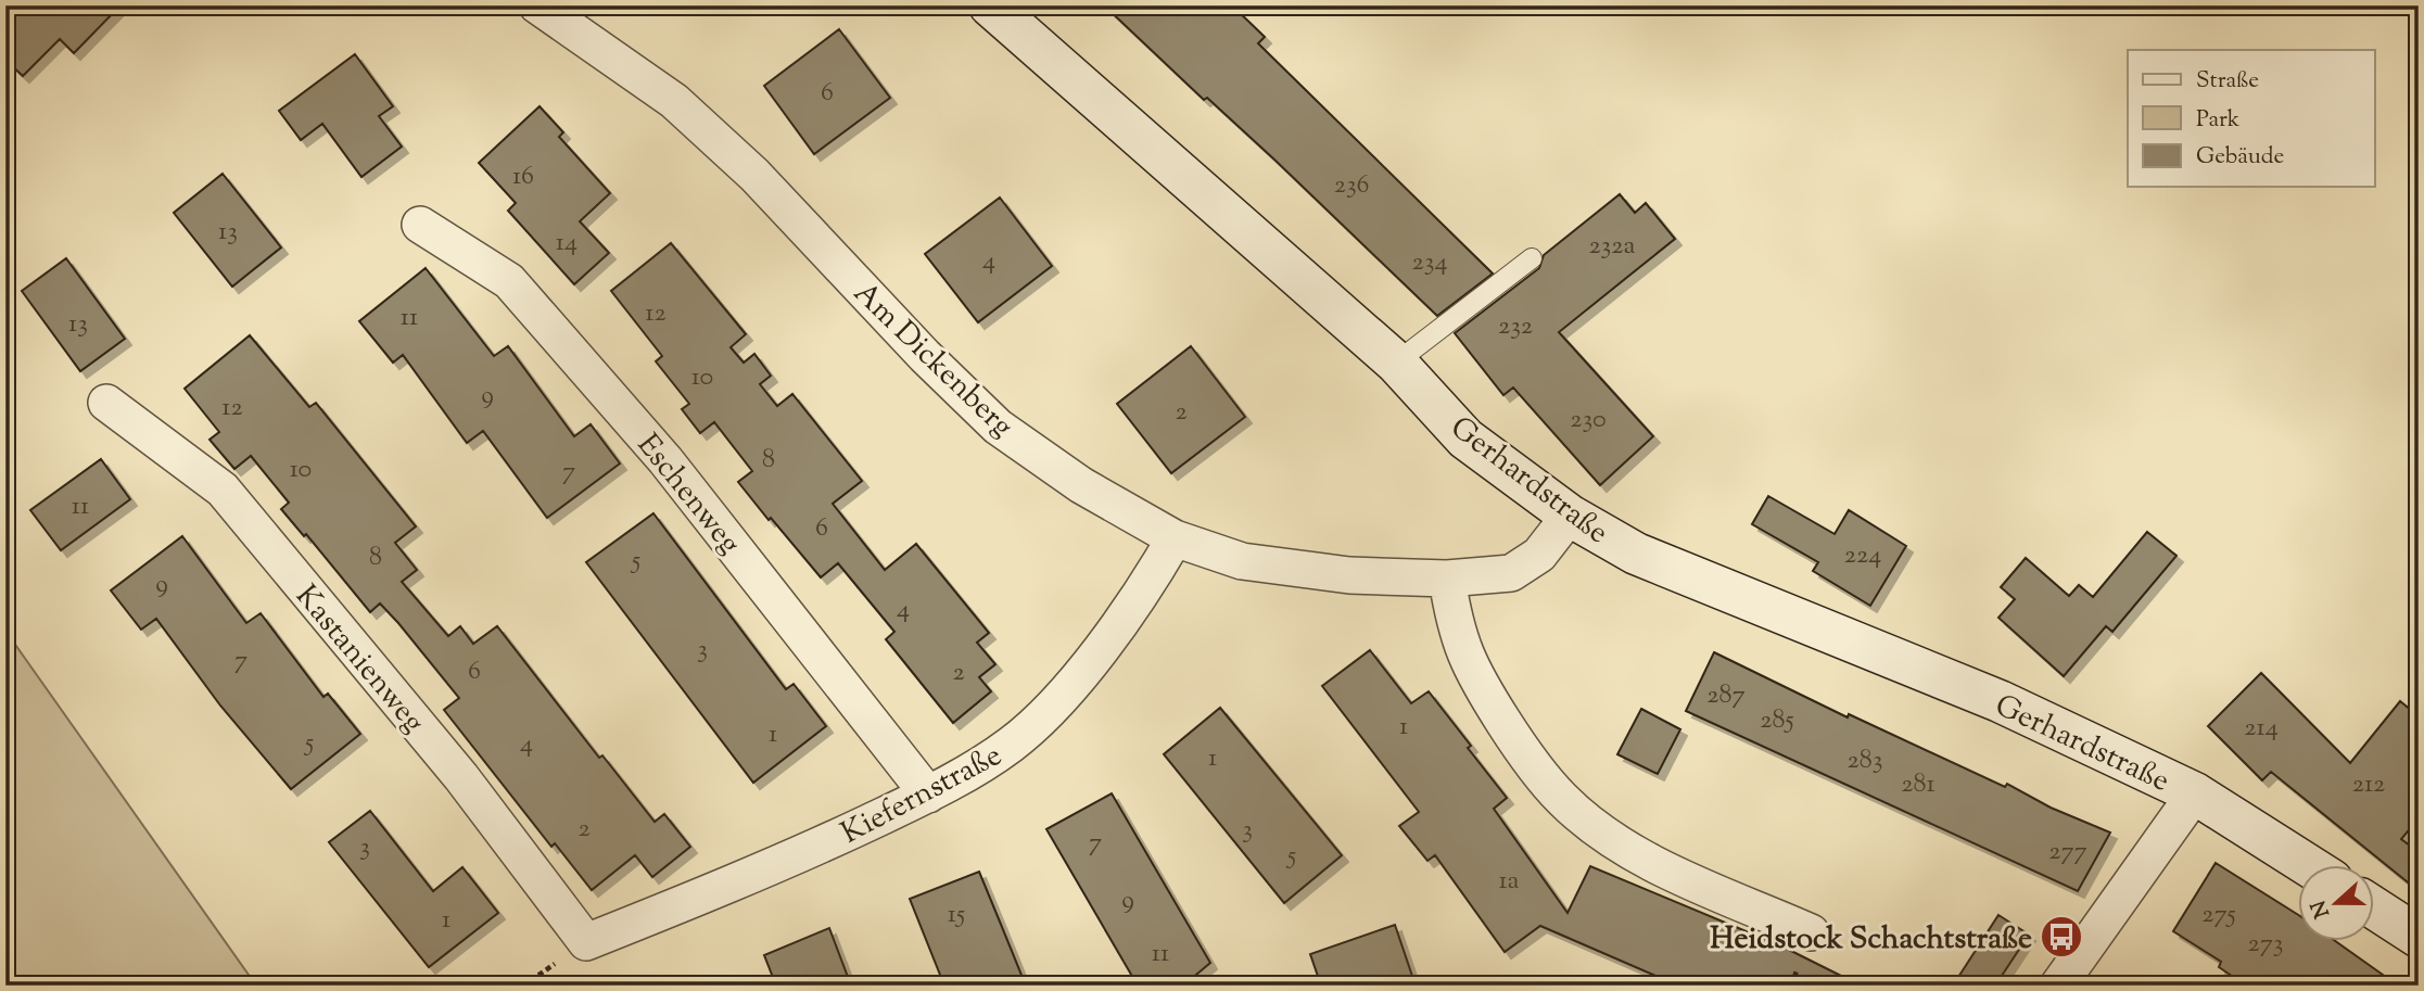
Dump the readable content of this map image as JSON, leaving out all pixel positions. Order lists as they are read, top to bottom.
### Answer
{
  "streets": {
    "street": [
      "Am Dickenberg",
      "Gerhardstraße",
      "Eschenweg",
      "Kastanienweg",
      "Kiefernstraße"
    ]
  },
  "crossings": [
    ["Am Dickenberg", "Gerhardstraße"],
    ["Am Dickenberg", "Kiefernstraße"],
    ["Eschenweg", "Kiefernstraße"],
    ["Kastanienweg", "Kiefernstraße"]
  ],
  "places": {
    "bus stop": ["Heidstock Schachtstraße"]
  },
  "house_numbers": [
    "6",
    "16",
    "236",
    "13",
    "14",
    "232a",
    "4",
    "234",
    "12",
    "11",
    "13",
    "232",
    "10",
    "9",
    "12",
    "2",
    "230",
    "8",
    "10",
    "7",
    "11",
    "6",
    "224",
    "8",
    "5",
    "9",
    "4",
    "3",
    "7",
    "6",
    "2",
    "287",
    "285",
    "1",
    "214",
    "1",
    "5",
    "4",
    "1",
    "283",
    "281",
    "212",
    "2",
    "3",
    "7",
    "3",
    "277",
    "5",
    "1a",
    "9",
    "15",
    "275",
    "1",
    "273",
    "11"
  ],
  "legend": ["Straße", "Park", "Gebäude"],
  "north": "left"
}
